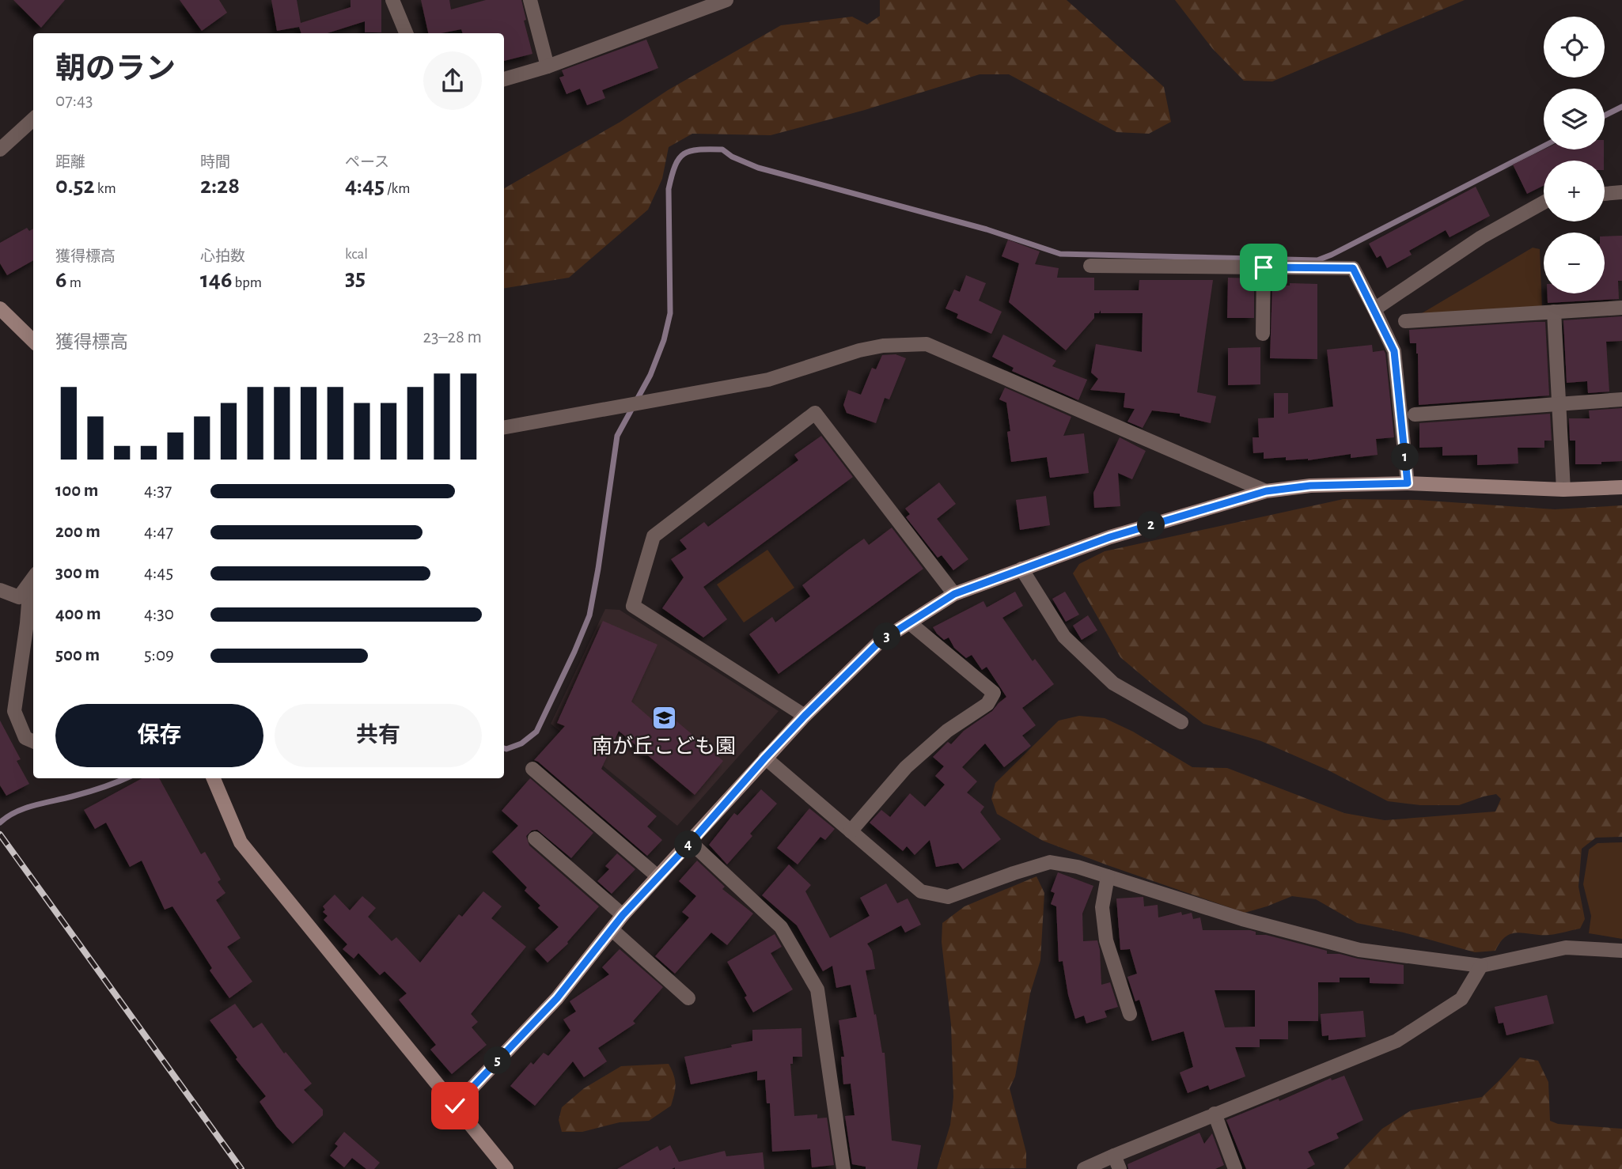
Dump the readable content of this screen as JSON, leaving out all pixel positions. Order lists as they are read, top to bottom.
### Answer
{
  "places": {
    "school or university": ["南が丘こども園"]
  },
  "page": {
    "map_buttons": ["+", "−"],
    "heading": ["朝のラン", "07:43"],
    "stats": [
      ["距離", "0.52 km"],
      ["時間", "2:28"],
      ["ペース", "4:45 /km"],
      ["獲得標高", "6 m"],
      ["心拍数", "146 bpm"],
      ["kcal", "35"]
    ],
    "chart": ["獲得標高", "23–28 m"],
    "pins": [
      "1",
      "2",
      "3",
      "4",
      "5"
    ],
    "list": [
      {
        "name": "100 m",
        "note": "4:37"
      },
      {
        "name": "200 m",
        "note": "4:47"
      },
      {
        "name": "300 m",
        "note": "4:45"
      },
      {
        "name": "400 m",
        "note": "4:30"
      },
      {
        "name": "500 m",
        "note": "5:09"
      }
    ],
    "buttons": ["保存", "共有"]
  }
}
